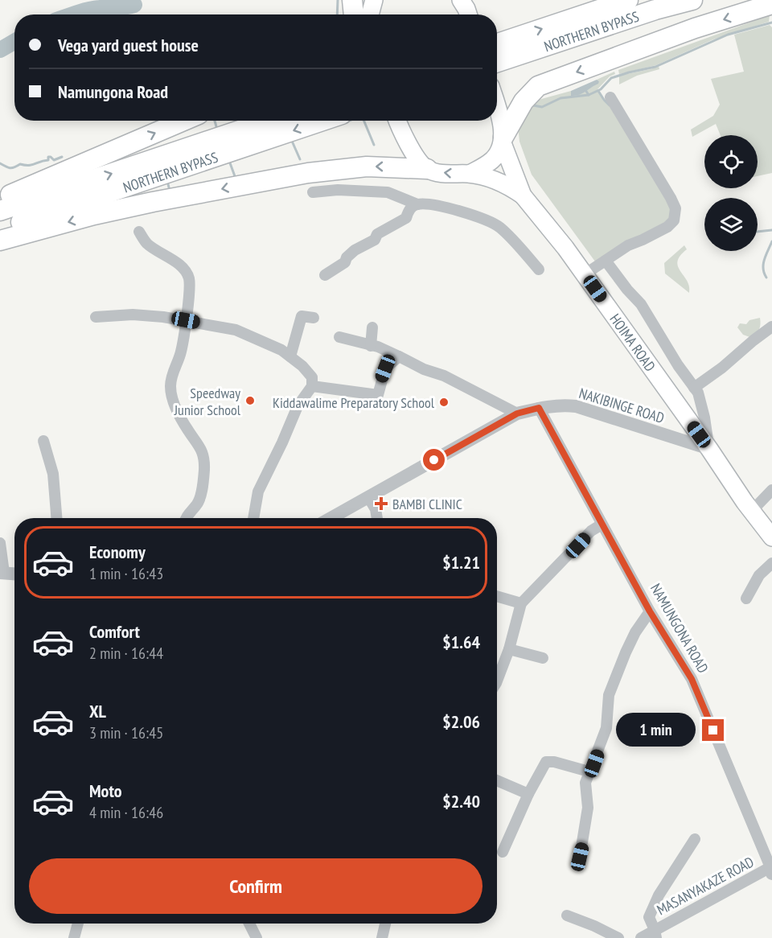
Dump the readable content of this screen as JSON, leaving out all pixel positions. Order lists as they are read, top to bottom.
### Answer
{
  "streets": {
    "highway": ["NORTHERN BYPASS"],
    "main road": ["HOIMA ROAD"],
    "street": ["NAKIBINGE ROAD", "NAMUNGONA ROAD", "MASANYAKAZE ROAD"]
  },
  "crossings": [
    ["HOIMA ROAD", "NAKIBINGE ROAD"],
    ["NAKIBINGE ROAD", "NAMUNGONA ROAD"],
    ["NAMUNGONA ROAD", "MASANYAKAZE ROAD"]
  ],
  "places": {
    "other": ["Speedway Junior School", "Kiddawalime Preparatory School"],
    "health": ["BAMBI CLINIC"]
  },
  "page": {
    "banner": ["Vega yard guest house", "Namungona Road"],
    "list": [
      {
        "name": "Economy",
        "note": "1 min · 16:43",
        "value": "$1.21"
      },
      {
        "name": "Comfort",
        "note": "2 min · 16:44",
        "value": "$1.64"
      },
      {
        "name": "XL",
        "note": "3 min · 16:45",
        "value": "$2.06"
      },
      {
        "name": "Moto",
        "note": "4 min · 16:46",
        "value": "$2.40"
      }
    ],
    "bubble": "1 min",
    "buttons": "Confirm"
  }
}
